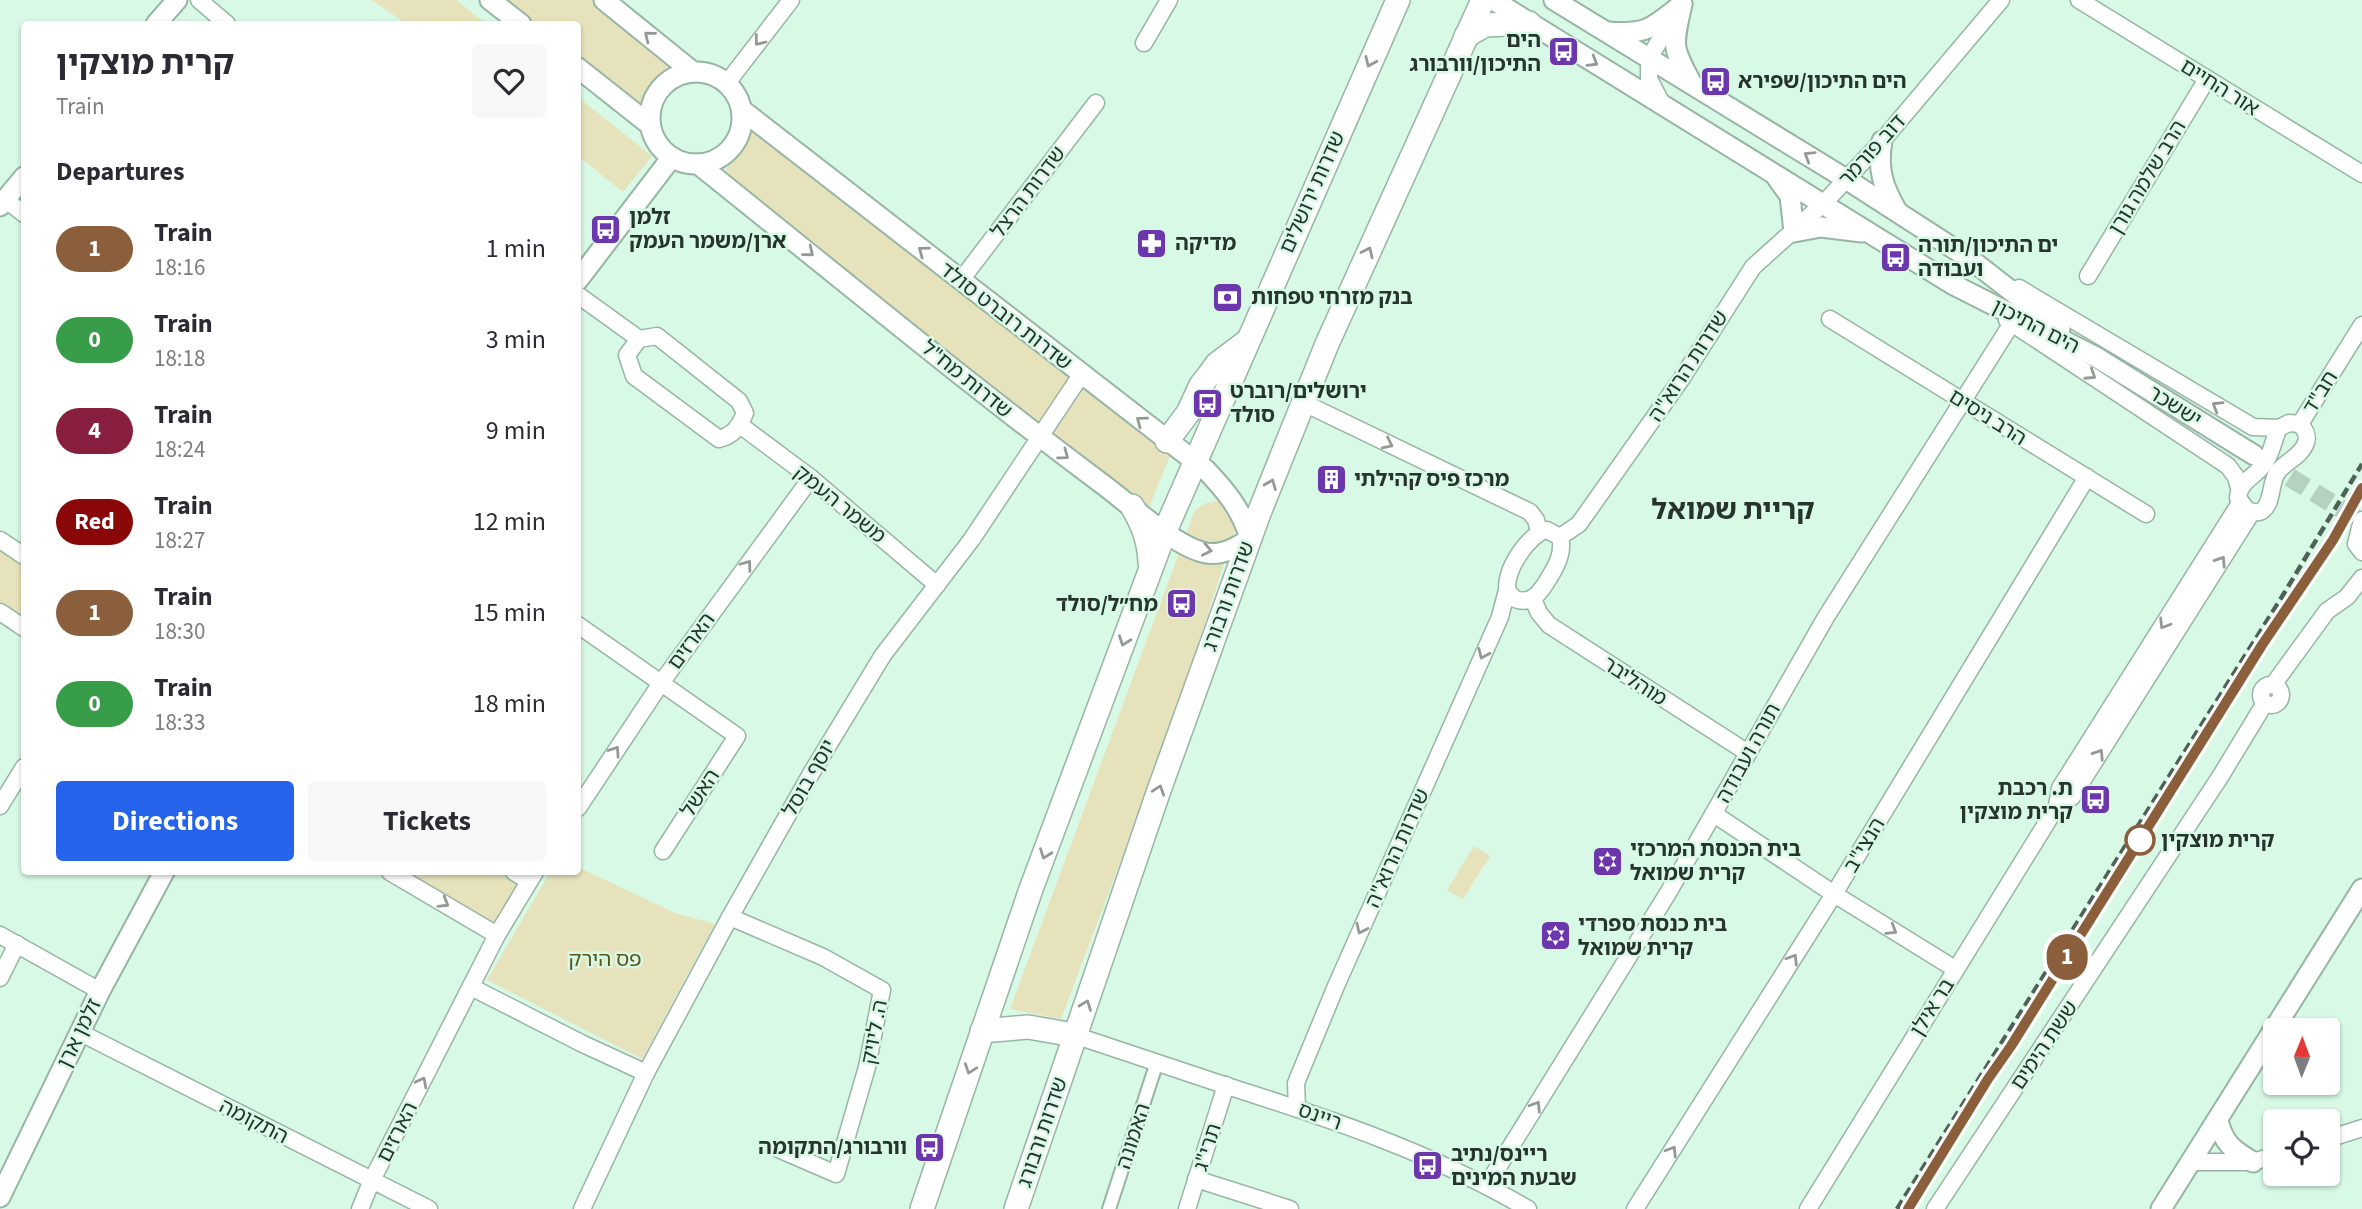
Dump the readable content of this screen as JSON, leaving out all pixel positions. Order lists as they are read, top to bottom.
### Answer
{
  "streets": {
    "main road": ["שדרות ירושלים", "שדרות ורבורג", "ריינס"],
    "street": [
      "אור החיים",
      "דוב פורמר",
      "הרב שלמה גורן",
      "שדרות הרצל",
      "שדרות רוברט סולד",
      "הים התיכון",
      "שדרות הרוא\"ה",
      "שדרות מח\"ל",
      "חב\"ד",
      "יששכר",
      "הרב ניסים",
      "משמר העמק",
      "הארזים",
      "מוהליבר",
      "תורה ועבודה",
      "יוסף בוסל",
      "האשל",
      "הנצי\"ב",
      "בר אילן",
      "ה. ליויק",
      "זלמן ארן",
      "ששת הימים",
      "התקומה",
      "האמונה",
      "תרי\"ג"
    ]
  },
  "crossings": [
    ["אור החיים", "הרב שלמה גורן"],
    ["דוב פורמר", "הים התיכון"],
    ["דוב פורמר", "שדרות הרוא\"ה"],
    ["שדרות הרצל", "שדרות רוברט סולד"],
    ["שדרות ירושלים", "שדרות רוברט סולד"],
    ["שדרות רוברט סולד", "שדרות מח\"ל"],
    ["שדרות רוברט סולד", "שדרות ורבורג"],
    ["שדרות רוברט סולד", "יוסף בוסל"],
    ["הים התיכון", "שדרות הרוא\"ה"],
    ["הים התיכון", "יששכר"],
    ["שדרות הרוא\"ה", "ריינס"],
    ["שדרות מח\"ל", "שדרות ורבורג"],
    ["שדרות מח\"ל", "יוסף בוסל"],
    ["הרב ניסים", "תורה ועבודה"],
    ["הרב ניסים", "הנצי\"ב"],
    ["משמר העמק", "הארזים"],
    ["משמר העמק", "יוסף בוסל"],
    ["שדרות ורבורג", "ריינס"],
    ["הארזים", "האשל"],
    ["הארזים", "התקומה"],
    ["מוהליבר", "תורה ועבודה"],
    ["תורה ועבודה", "ריינס"],
    ["יוסף בוסל", "ה. ליויק"],
    ["זלמן ארן", "התקומה"],
    ["ריינס", "האמונה"],
    ["ריינס", "תרי\"ג"]
  ],
  "one_way": [
    "שדרות ירושלים",
    "שדרות רוברט סולד",
    "שדרות הרוא\"ה",
    "שדרות מח\"ל",
    "הארזים",
    "תורה ועבודה",
    "הנצי\"ב"
  ],
  "districts": ["קריית שמואל"],
  "parks": ["פס הירק"],
  "places": {
    "bus stop": [
      "הים התיכון/וורבורג",
      "הים התיכון/שפירא",
      "זלמן ארן/משמר העמק",
      "ים התיכון/תורה ועבודה",
      "ירושלים/רוברט סולד",
      "מח״ל/סולד",
      "ת. רכבת קרית מוצקין",
      "וורבורג/התקומה",
      "ריינס/נתיב שבעת המינים"
    ],
    "pharmacy": ["מדיקה"],
    "bank": ["בנק מזרחי טפחות"],
    "building": ["מרכז פיס קהילתי"],
    "other": ["קרית מוצקין"],
    "synagogue": ["בית הכנסת המרכזי קרית שמואל", "בית כנסת ספרדי קרית שמואל"]
  },
  "north": "top",
  "page": {
    "on_map": "1",
    "heading": [
      ["קרית מוצקין", "Train"],
      "Departures"
    ],
    "list": [
      {
        "mark": "1",
        "name": "Train",
        "note": "18:16",
        "value": "1 min"
      },
      {
        "mark": "0",
        "name": "Train",
        "note": "18:18",
        "value": "3 min"
      },
      {
        "mark": "4",
        "name": "Train",
        "note": "18:24",
        "value": "9 min"
      },
      {
        "mark": "Red",
        "name": "Train",
        "note": "18:27",
        "value": "12 min"
      },
      {
        "mark": "1",
        "name": "Train",
        "note": "18:30",
        "value": "15 min"
      },
      {
        "mark": "0",
        "name": "Train",
        "note": "18:33",
        "value": "18 min"
      }
    ],
    "buttons": ["Directions", "Tickets"]
  }
}
